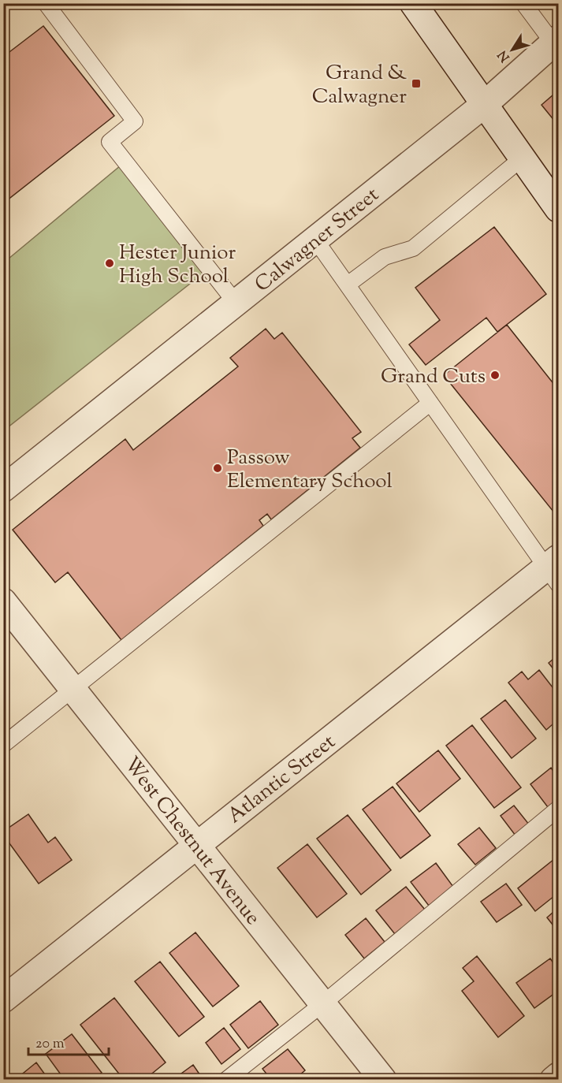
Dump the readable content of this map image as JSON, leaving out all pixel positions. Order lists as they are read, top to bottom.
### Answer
{
  "streets": {
    "street": ["Calwagner Street", "Atlantic Street", "West Chestnut Avenue"]
  },
  "crossings": [
    ["Atlantic Street", "West Chestnut Avenue"]
  ],
  "places": {
    "transit": ["Grand & Calwagner"],
    "other": ["Hester Junior High School", "Grand Cuts", "Passow Elementary School"]
  },
  "scale_bar": "20 m",
  "north": "bottom left"
}
